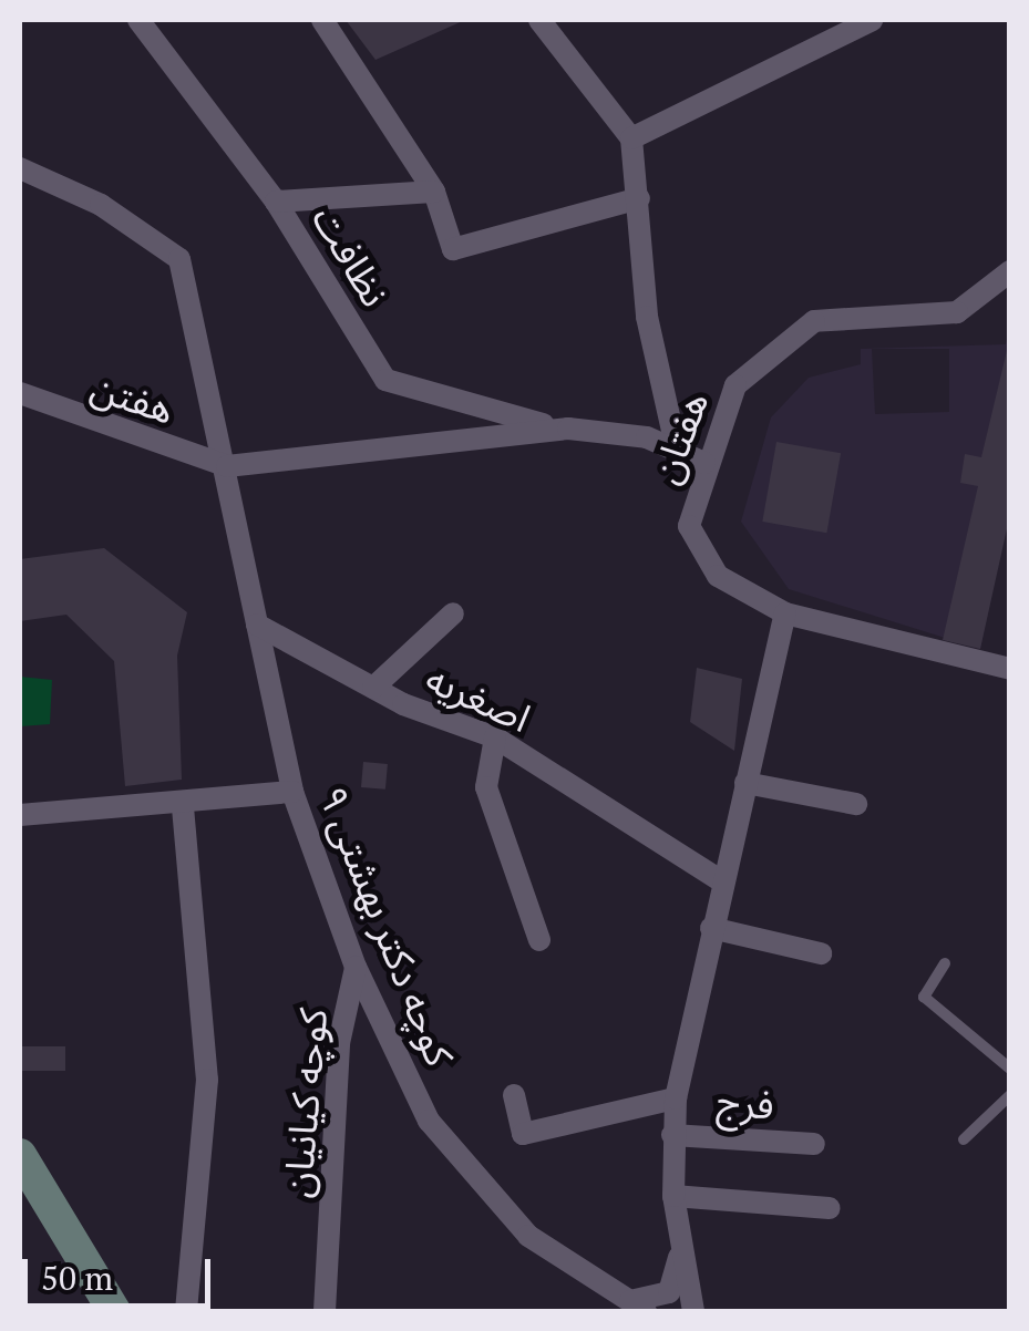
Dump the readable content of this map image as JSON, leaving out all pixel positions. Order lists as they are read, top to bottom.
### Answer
{
  "streets": {
    "street": [
      "نظافت",
      "هفتن",
      "هفتان",
      "اصغریه",
      "کوچه دکتر بهشتی ۹",
      "کوچه کیانیان",
      "فرج"
    ]
  },
  "crossings": [
    ["هفتن", "کوچه دکتر بهشتی ۹"],
    ["اصغریه", "کوچه دکتر بهشتی ۹"],
    ["کوچه دکتر بهشتی ۹", "کوچه کیانیان"]
  ],
  "scale_bar": "50 m"
}
